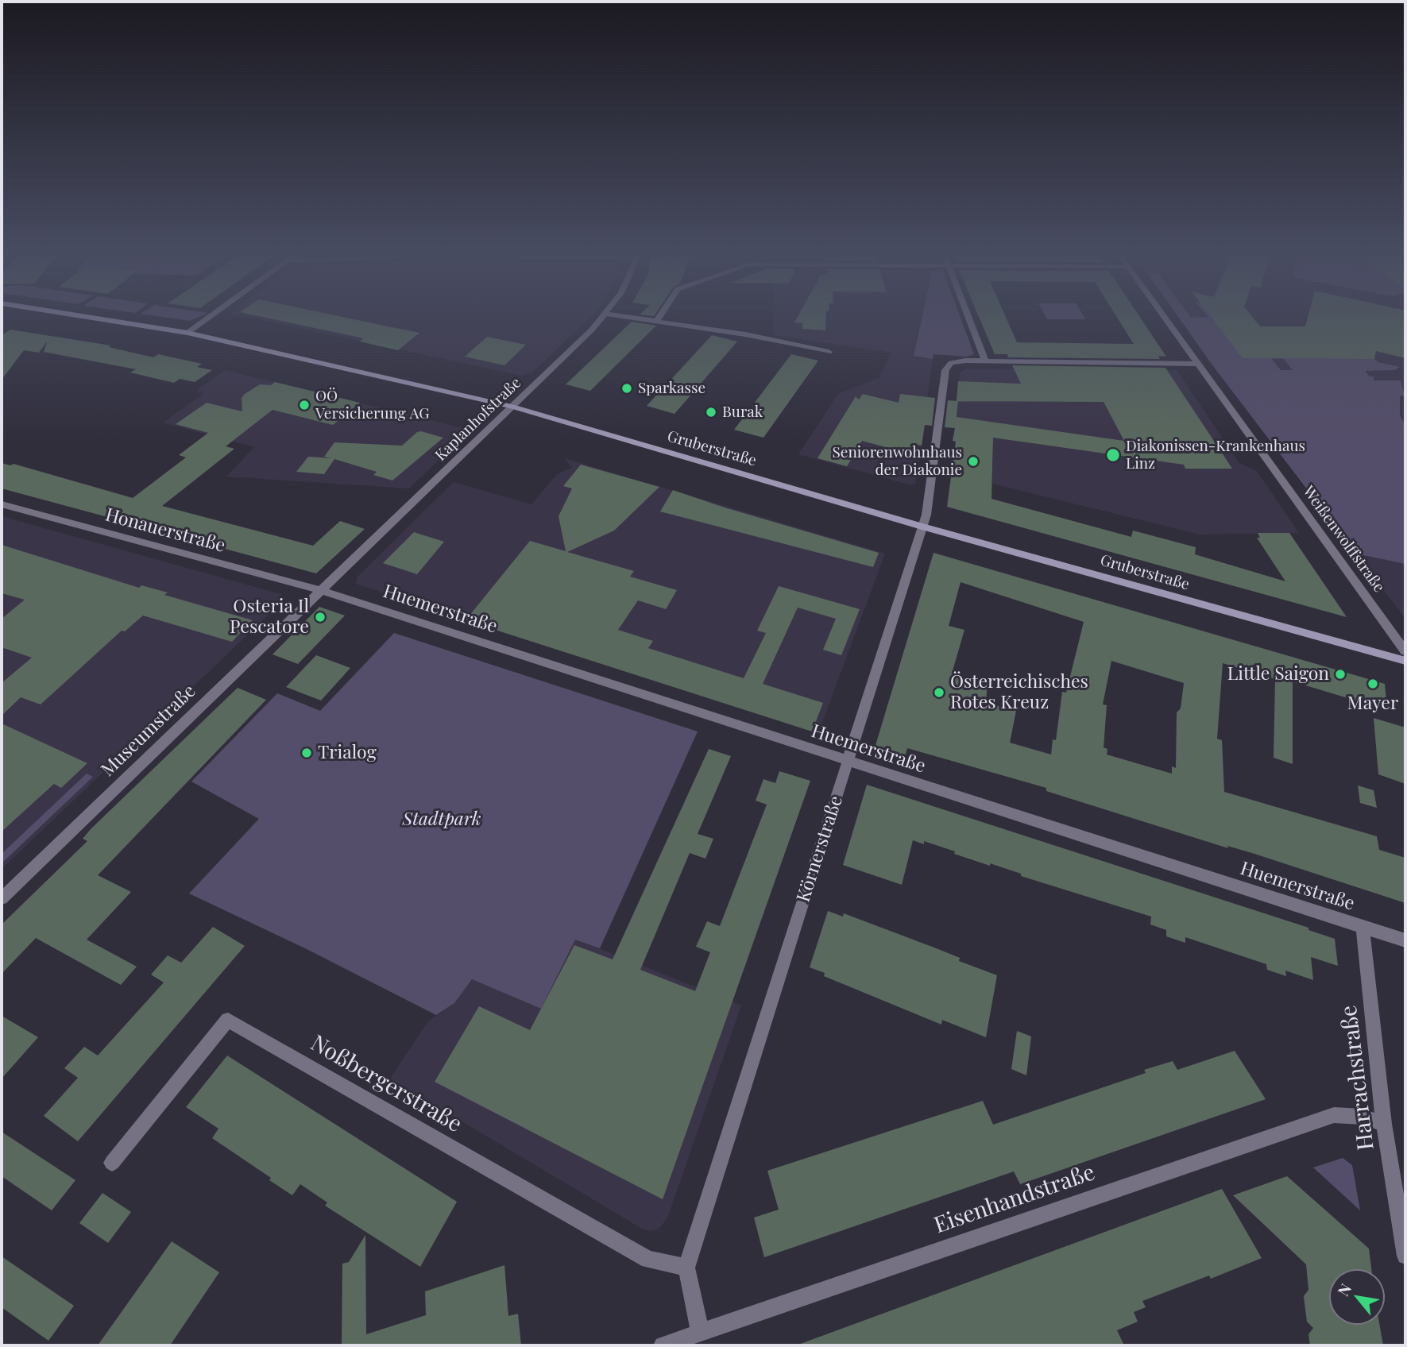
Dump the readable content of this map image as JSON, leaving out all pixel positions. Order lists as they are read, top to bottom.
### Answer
{
  "streets": {
    "main road": ["Gruberstraße"],
    "street": [
      "Kaplanhofstraße",
      "Honauerstraße",
      "Weißenwolffstraße",
      "Huemerstraße",
      "Museumstraße",
      "Körnerstraße",
      "Harrachstraße",
      "Noßbergerstraße",
      "Eisenhandstraße"
    ]
  },
  "crossings": [
    ["Kaplanhofstraße", "Gruberstraße"],
    ["Kaplanhofstraße", "Honauerstraße"],
    ["Kaplanhofstraße", "Huemerstraße"],
    ["Kaplanhofstraße", "Museumstraße"],
    ["Gruberstraße", "Körnerstraße"],
    ["Honauerstraße", "Huemerstraße"],
    ["Honauerstraße", "Museumstraße"],
    ["Huemerstraße", "Museumstraße"],
    ["Huemerstraße", "Körnerstraße"],
    ["Huemerstraße", "Harrachstraße"],
    ["Körnerstraße", "Noßbergerstraße"],
    ["Körnerstraße", "Eisenhandstraße"],
    ["Harrachstraße", "Eisenhandstraße"]
  ],
  "parks": ["Stadtpark"],
  "places": [
    "Sparkasse",
    "OÖ Versicherung AG",
    "Burak",
    "Diakonissen-Krankenhaus Linz",
    "Seniorenwohnhaus der Diakonie",
    "Osteria Il Pescatore",
    "Little Saigon",
    "Mayer",
    "Österreichisches Rotes Kreuz",
    "Trialog"
  ],
  "north": "top left"
}
